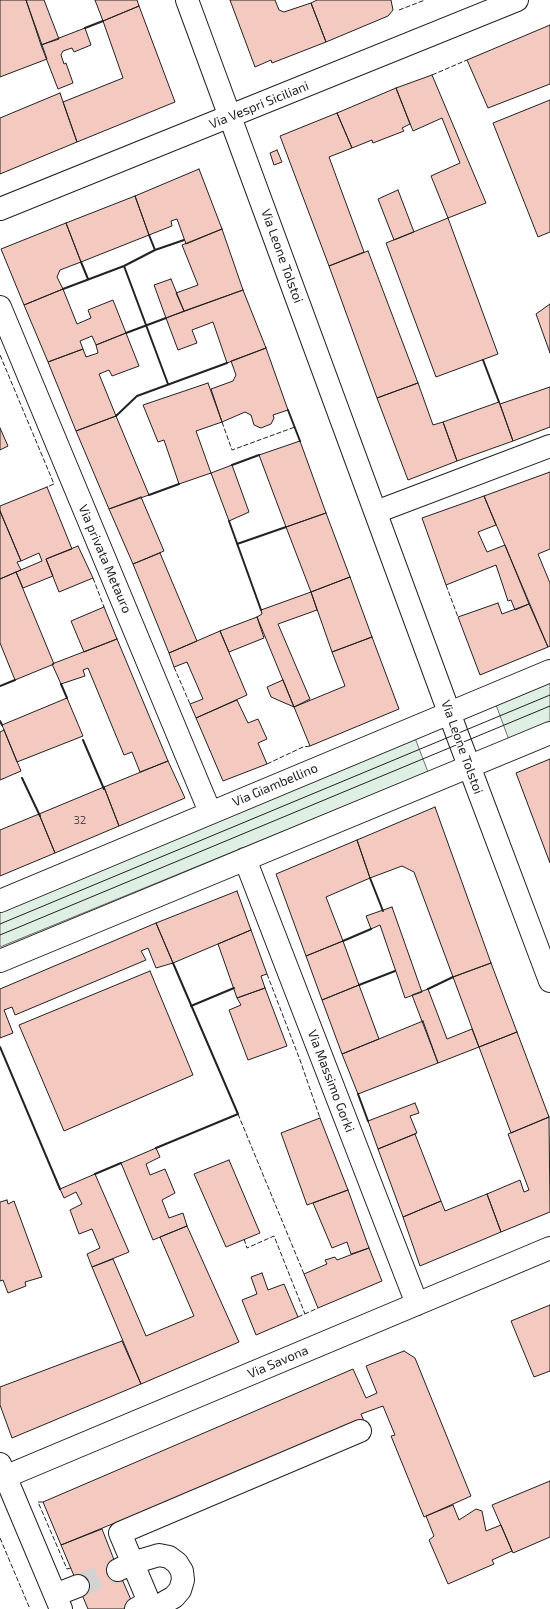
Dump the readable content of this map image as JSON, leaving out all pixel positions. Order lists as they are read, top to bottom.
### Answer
{
  "streets": {
    "street": [
      "Via Vespri Siciliani",
      "Via Leone Tolstoi",
      "Via privata Metauro",
      "Via Giambellino",
      "Via Massimo Gorki",
      "Via Savona"
    ]
  },
  "crossings": [
    ["Via Vespri Siciliani", "Via Leone Tolstoi"],
    ["Via Leone Tolstoi", "Via Giambellino"],
    ["Via privata Metauro", "Via Giambellino"],
    ["Via Massimo Gorki", "Via Savona"]
  ],
  "house_numbers": ["32"]
}
